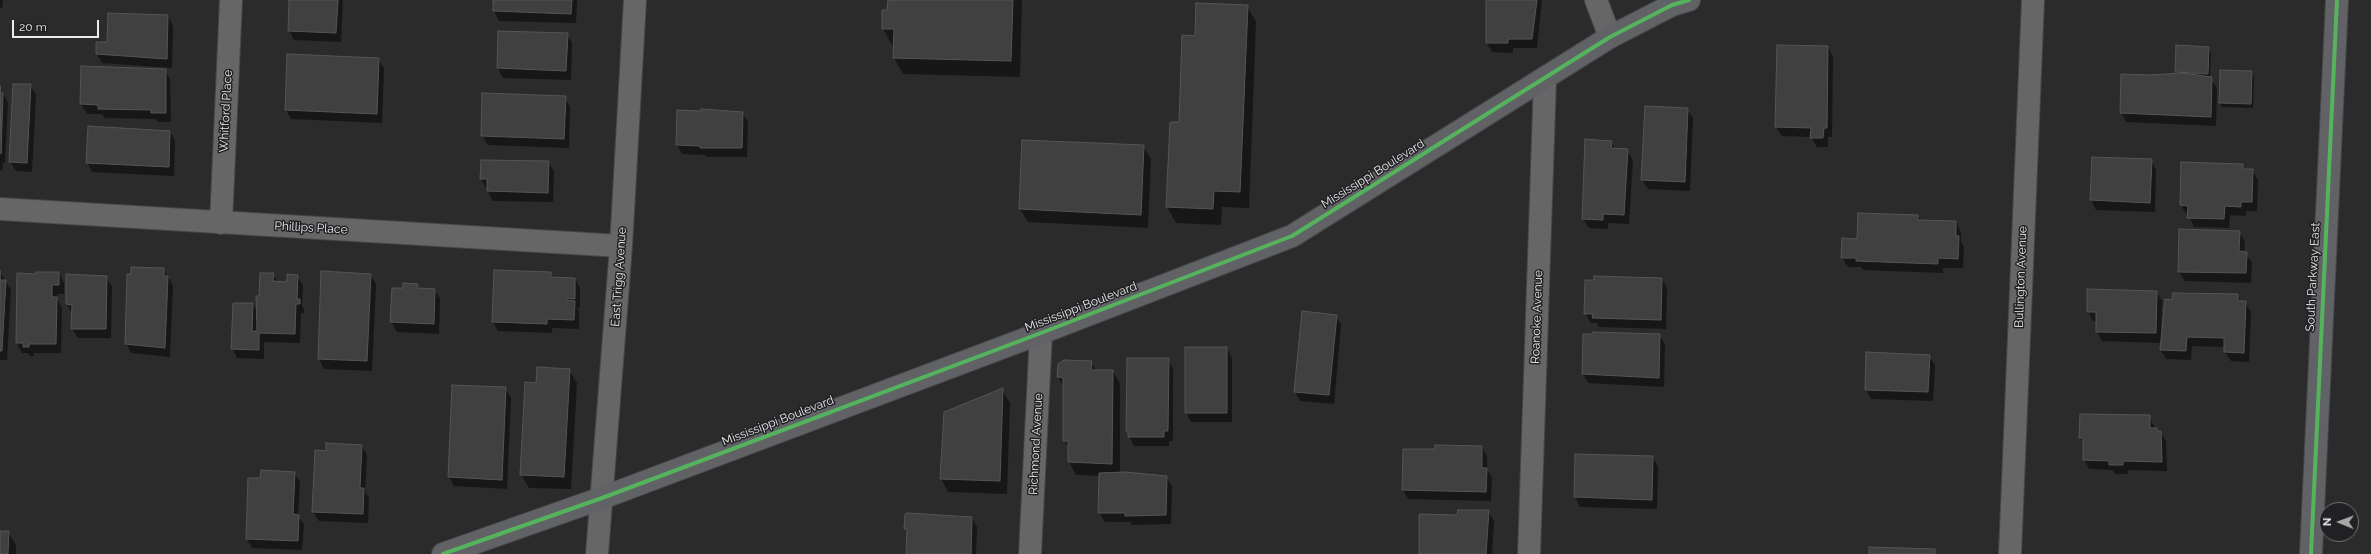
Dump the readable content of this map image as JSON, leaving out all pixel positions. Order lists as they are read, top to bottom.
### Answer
{
  "streets": {
    "main road": ["Mississippi Boulevard", "South Parkway East"],
    "street": [
      "Whitford Place",
      "Phillips Place",
      "East Trigg Avenue",
      "Bullington Avenue",
      "Roanoke Avenue",
      "Richmond Avenue"
    ]
  },
  "crossings": [
    ["Whitford Place", "Phillips Place"],
    ["Mississippi Boulevard", "East Trigg Avenue"],
    ["Mississippi Boulevard", "Roanoke Avenue"],
    ["Mississippi Boulevard", "Richmond Avenue"],
    ["Phillips Place", "East Trigg Avenue"]
  ],
  "scale_bar": "20 m",
  "north": "left"
}
